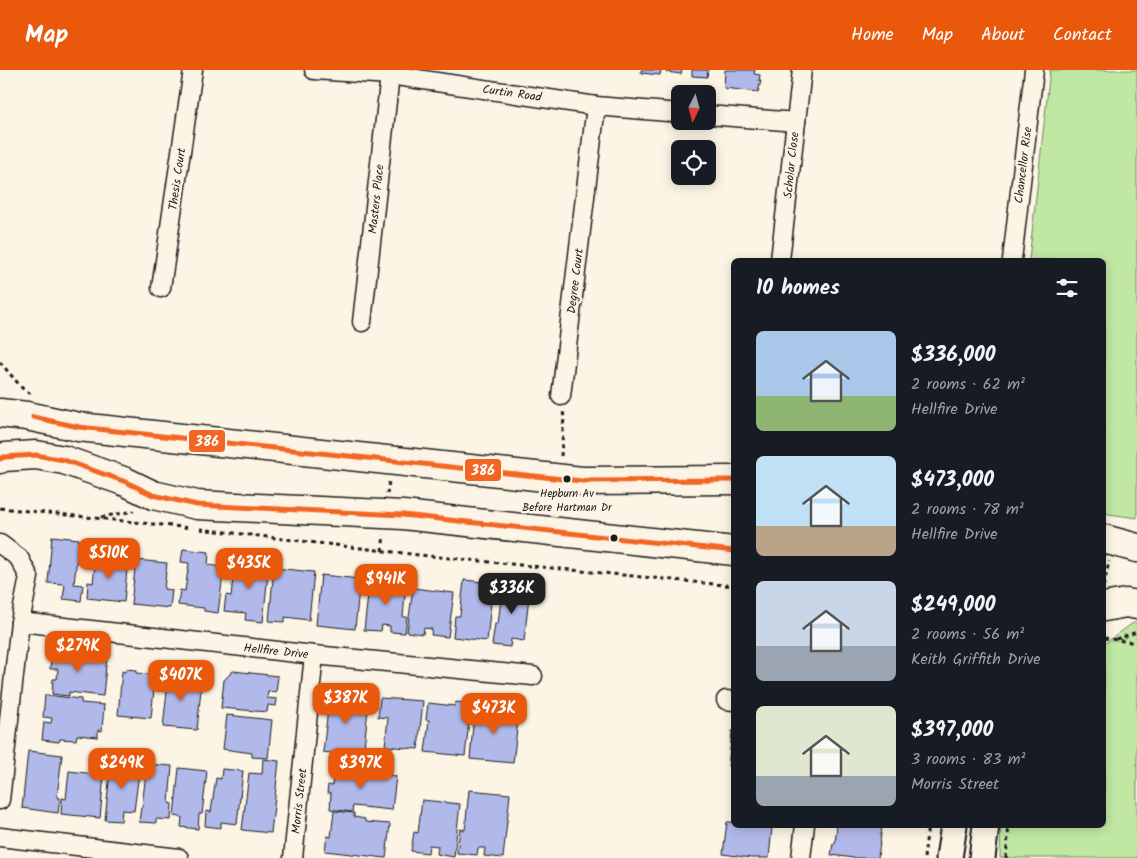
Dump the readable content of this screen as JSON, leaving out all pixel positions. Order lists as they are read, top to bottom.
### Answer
{
  "streets": {
    "street": [
      "Curtin Road",
      "Scholar Close",
      "Chancellor Rise",
      "Thesis Court",
      "Masters Place",
      "Degree Court",
      "Hellfire Drive",
      "Morris Street"
    ]
  },
  "crossings": [
    ["Curtin Road", "Masters Place"],
    ["Curtin Road", "Degree Court"],
    ["Hellfire Drive", "Morris Street"]
  ],
  "places": ["Hepburn Av Before Hartman Dr"],
  "lines": ["transit line 386"],
  "north": "bottom",
  "page": {
    "header": "Map",
    "nav": [
      "Home",
      "Map",
      "About",
      "Contact"
    ],
    "heading": "10 homes",
    "list": [
      {
        "name": "$336,000",
        "note": "2 rooms · 62 m² · Hellfire Drive"
      },
      {
        "name": "$473,000",
        "note": "2 rooms · 78 m² · Hellfire Drive"
      },
      {
        "name": "$249,000",
        "note": "2 rooms · 56 m² · Keith Griffith Drive"
      },
      {
        "name": "$397,000",
        "note": "3 rooms · 83 m² · Morris Street"
      }
    ],
    "price": [
      "$510K",
      "$435K",
      "$941K",
      "$336K",
      "$279K",
      "$407K",
      "$387K",
      "$473K",
      "$249K",
      "$397K"
    ]
  }
}
